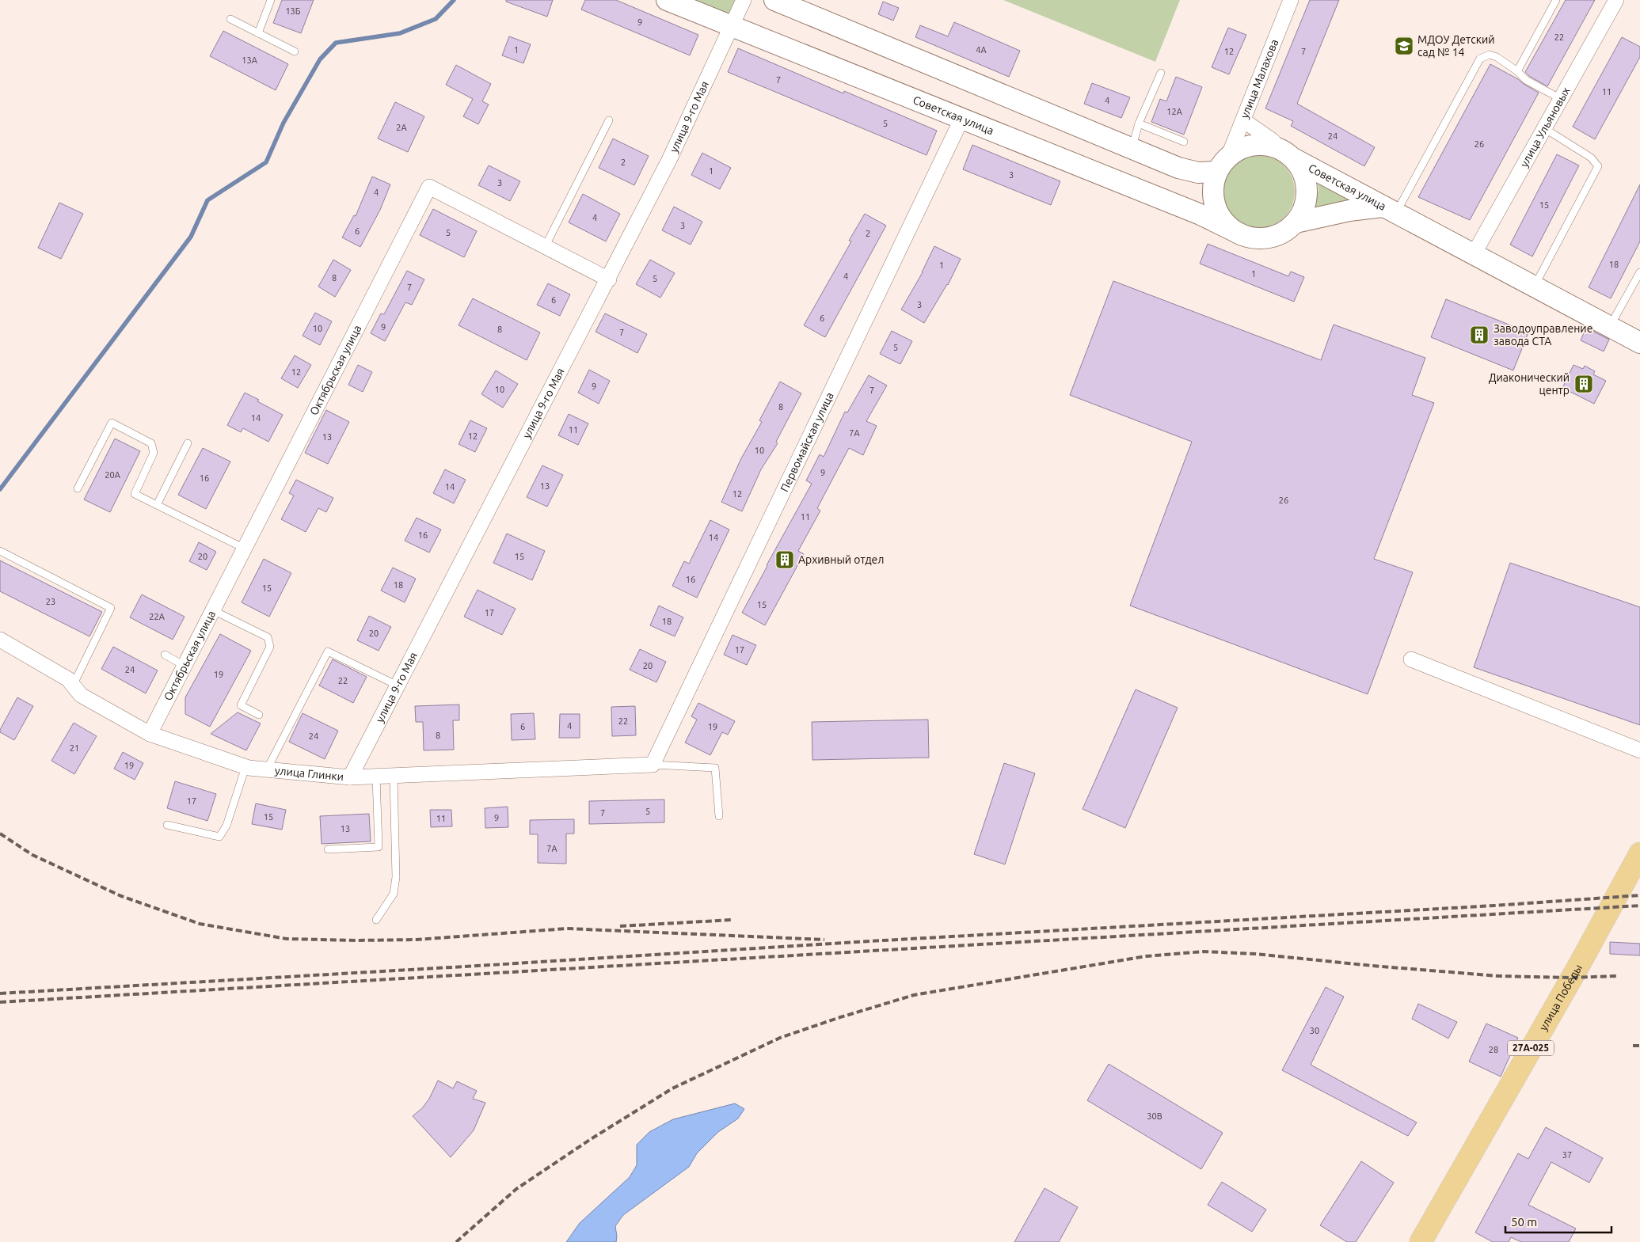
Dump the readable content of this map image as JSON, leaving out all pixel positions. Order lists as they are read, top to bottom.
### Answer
{
  "streets": {
    "main road": ["Советская улица", "улица Победы", "27А-025"],
    "street": [
      "улица Малахова",
      "улица 9-го Мая",
      "улица Ульяновых",
      "Октябрьская улица",
      "Первомайская улица",
      "улица Глинки"
    ]
  },
  "crossings": [
    ["улица Малахова", "Советская улица"],
    ["Советская улица", "улица 9-го Мая"],
    ["Советская улица", "Первомайская улица"],
    ["улица 9-го Мая", "Октябрьская улица"],
    ["улица 9-го Мая", "улица Глинки"],
    ["Октябрьская улица", "улица Глинки"],
    ["Первомайская улица", "улица Глинки"]
  ],
  "places": {
    "school or university": ["МДОУ Детский сад № 14"],
    "building": ["Заводоуправление завода СТА", "Диаконический центр", "Архивный отдел"]
  },
  "house_numbers": [
    "13Б",
    "9",
    "22",
    "1",
    "4А",
    "12",
    "7",
    "13А",
    "7",
    "11",
    "4",
    "12А",
    "5",
    "2А",
    "24",
    "26",
    "2",
    "1",
    "3",
    "3",
    "4",
    "15",
    "4",
    "3",
    "6",
    "5",
    "2",
    "18",
    "1",
    "1",
    "4",
    "8",
    "5",
    "7",
    "6",
    "3",
    "6",
    "9",
    "10",
    "8",
    "7",
    "5",
    "12",
    "9",
    "10",
    "7",
    "8",
    "14",
    "11",
    "7А",
    "12",
    "13",
    "10",
    "9",
    "20А",
    "16",
    "13",
    "14",
    "12",
    "26",
    "11",
    "16",
    "14",
    "20",
    "15",
    "16",
    "18",
    "15",
    "23",
    "15",
    "17",
    "22А",
    "18",
    "20",
    "17",
    "20",
    "24",
    "19",
    "22",
    "22",
    "4",
    "6",
    "19",
    "8",
    "24",
    "21",
    "19",
    "17",
    "5",
    "7",
    "15",
    "9",
    "11",
    "13",
    "7А",
    "30",
    "28",
    "30В",
    "37"
  ],
  "scale_bar": "50 m"
}
